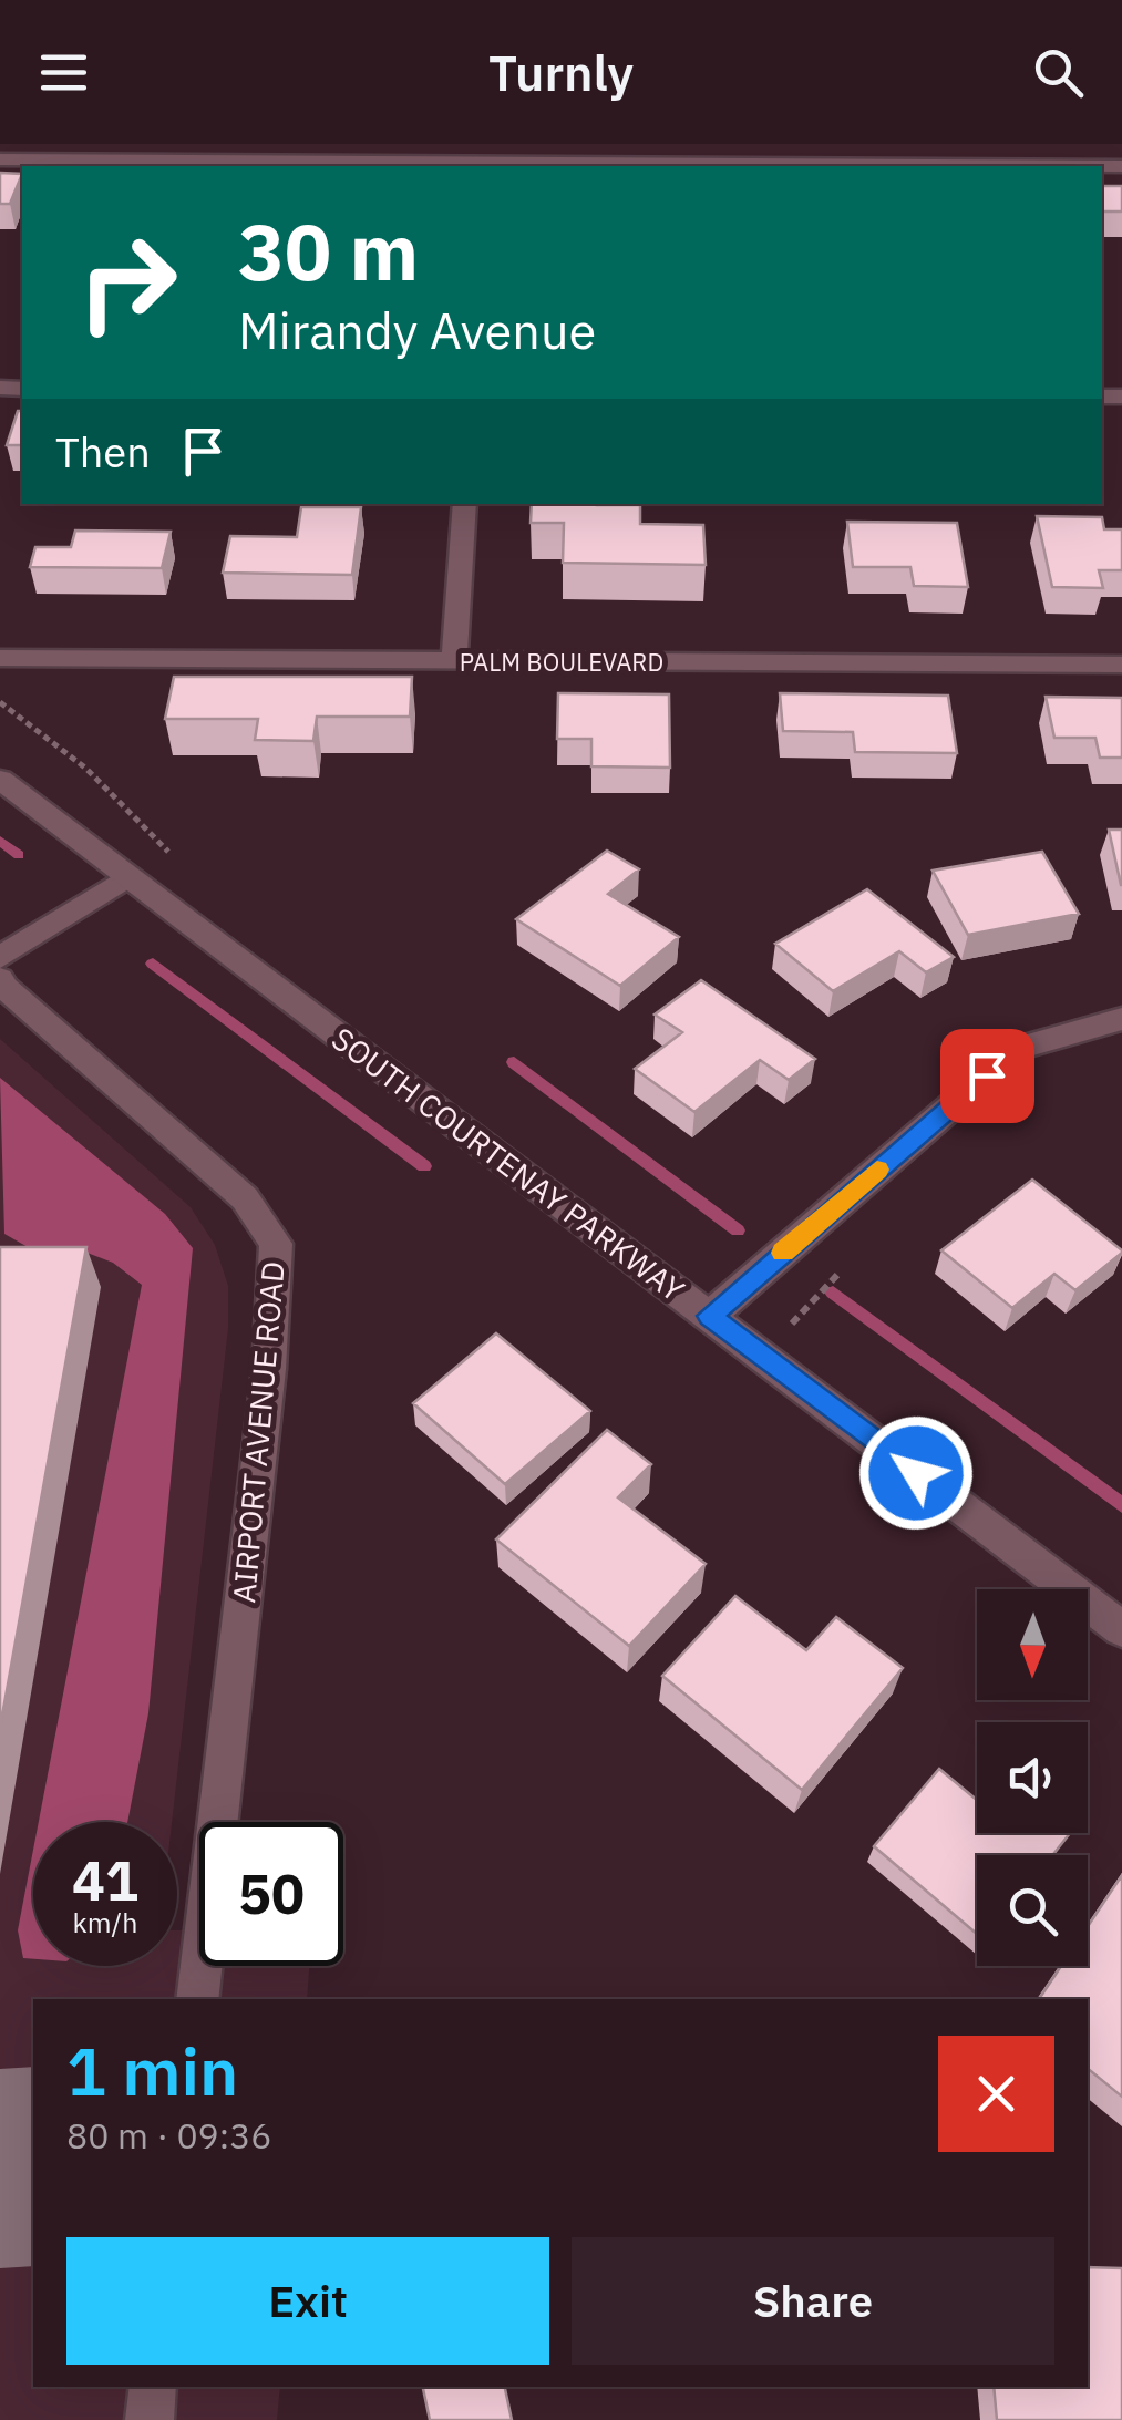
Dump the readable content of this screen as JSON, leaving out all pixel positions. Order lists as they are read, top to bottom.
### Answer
{
  "streets": {
    "street": ["PALM BOULEVARD", "SOUTH COURTENAY PARKWAY", "AIRPORT AVENUE ROAD"]
  },
  "north": "bottom",
  "page": {
    "header": "Turnly",
    "turn": ["30 m", "Mirandy Avenue"],
    "then": "Then",
    "speed": "41 km/h",
    "limit": "50",
    "heading": ["1 min", "80 m · 09:36"],
    "buttons": ["Exit", "Share"]
  }
}
